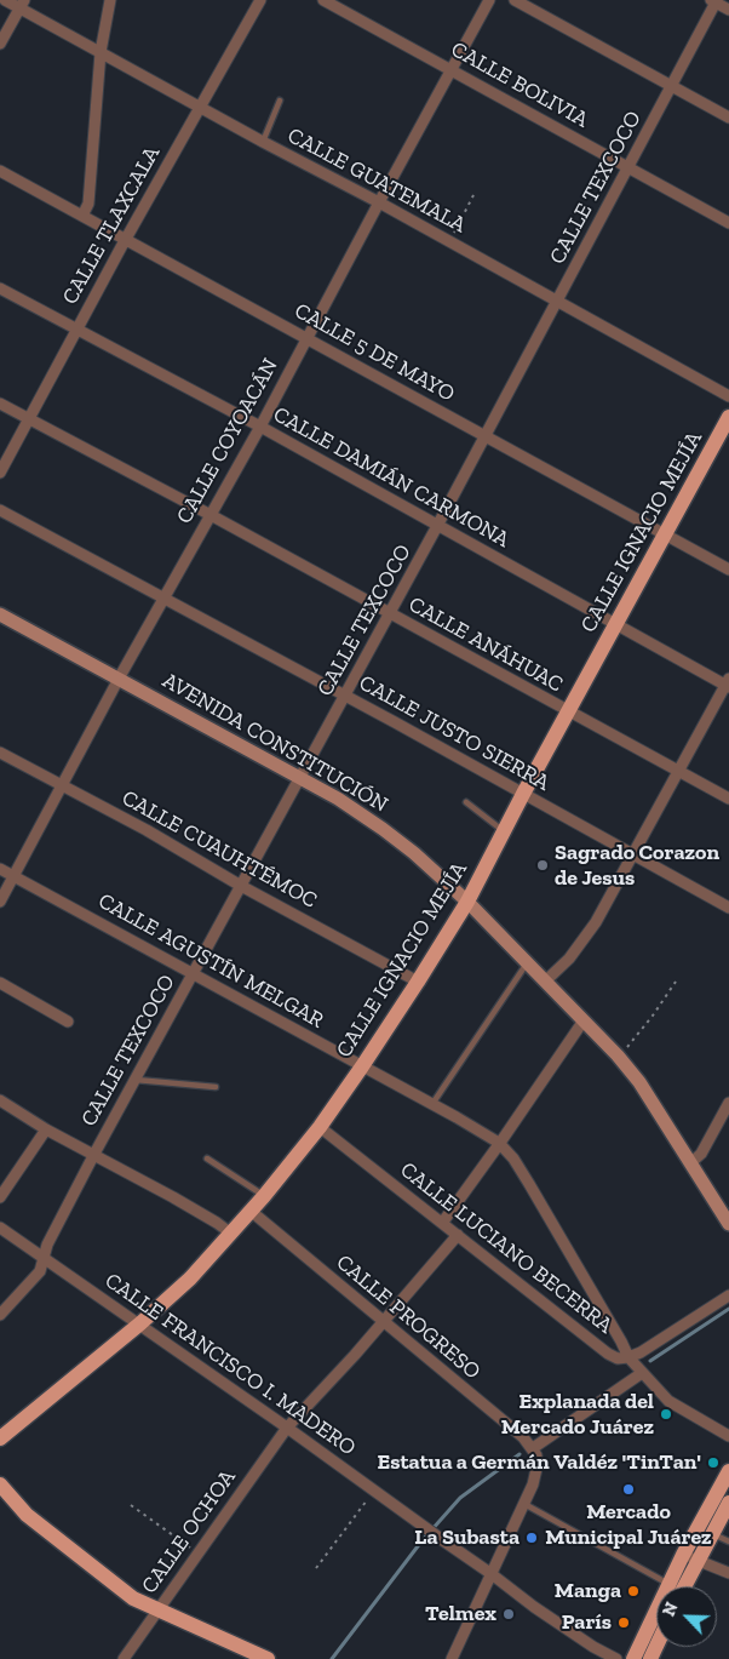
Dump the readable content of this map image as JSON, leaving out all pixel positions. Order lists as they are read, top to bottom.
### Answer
{
  "streets": {
    "main road": ["CALLE IGNACIO MEJÍA"],
    "street": [
      "CALLE BOLIVIA",
      "CALLE GUATEMALA",
      "CALLE TEXCOCO",
      "CALLE TLAXCALA",
      "CALLE 5 DE MAYO",
      "CALLE COYOACÁN",
      "CALLE DAMIÁN CARMONA",
      "CALLE ANÁHUAC",
      "CALLE JUSTO SIERRA",
      "AVENIDA CONSTITUCIÓN",
      "CALLE CUAUHTÉMOC",
      "CALLE AGUSTÍN MELGAR",
      "CALLE LUCIANO BECERRA",
      "CALLE PROGRESO",
      "CALLE FRANCISCO I. MADERO",
      "CALLE OCHOA"
    ]
  },
  "crossings": [
    ["CALLE BOLIVIA", "CALLE TEXCOCO"],
    ["CALLE BOLIVIA", "CALLE COYOACÁN"],
    ["CALLE GUATEMALA", "CALLE TEXCOCO"],
    ["CALLE GUATEMALA", "CALLE TLAXCALA"],
    ["CALLE GUATEMALA", "CALLE COYOACÁN"],
    ["CALLE TEXCOCO", "CALLE 5 DE MAYO"],
    ["CALLE TEXCOCO", "CALLE DAMIÁN CARMONA"],
    ["CALLE TEXCOCO", "CALLE ANÁHUAC"],
    ["CALLE TEXCOCO", "CALLE JUSTO SIERRA"],
    ["CALLE TEXCOCO", "AVENIDA CONSTITUCIÓN"],
    ["CALLE TEXCOCO", "CALLE CUAUHTÉMOC"],
    ["CALLE TEXCOCO", "CALLE AGUSTÍN MELGAR"],
    ["CALLE TEXCOCO", "CALLE FRANCISCO I. MADERO"],
    ["CALLE TLAXCALA", "CALLE 5 DE MAYO"],
    ["CALLE TLAXCALA", "CALLE DAMIÁN CARMONA"],
    ["CALLE TLAXCALA", "CALLE ANÁHUAC"],
    ["CALLE 5 DE MAYO", "CALLE COYOACÁN"],
    ["CALLE 5 DE MAYO", "CALLE IGNACIO MEJÍA"],
    ["CALLE COYOACÁN", "CALLE DAMIÁN CARMONA"],
    ["CALLE COYOACÁN", "CALLE ANÁHUAC"],
    ["CALLE COYOACÁN", "CALLE JUSTO SIERRA"],
    ["CALLE COYOACÁN", "AVENIDA CONSTITUCIÓN"],
    ["CALLE COYOACÁN", "CALLE CUAUHTÉMOC"],
    ["CALLE COYOACÁN", "CALLE AGUSTÍN MELGAR"],
    ["CALLE DAMIÁN CARMONA", "CALLE IGNACIO MEJÍA"],
    ["CALLE IGNACIO MEJÍA", "CALLE ANÁHUAC"],
    ["CALLE IGNACIO MEJÍA", "CALLE JUSTO SIERRA"],
    ["CALLE IGNACIO MEJÍA", "AVENIDA CONSTITUCIÓN"],
    ["CALLE IGNACIO MEJÍA", "CALLE CUAUHTÉMOC"],
    ["CALLE IGNACIO MEJÍA", "CALLE AGUSTÍN MELGAR"],
    ["CALLE IGNACIO MEJÍA", "CALLE LUCIANO BECERRA"],
    ["CALLE IGNACIO MEJÍA", "CALLE PROGRESO"],
    ["CALLE IGNACIO MEJÍA", "CALLE FRANCISCO I. MADERO"],
    ["CALLE AGUSTÍN MELGAR", "CALLE LUCIANO BECERRA"],
    ["CALLE LUCIANO BECERRA", "CALLE OCHOA"],
    ["CALLE PROGRESO", "CALLE OCHOA"],
    ["CALLE FRANCISCO I. MADERO", "CALLE OCHOA"]
  ],
  "places": [
    "Sagrado Corazon de Jesus",
    "Explanada del Mercado Juárez",
    "Estatua a Germán Valdéz 'TinTan'",
    "Mercado Municipal Juárez",
    "La Subasta",
    "Manga",
    "Telmex",
    "París"
  ],
  "north": "top left"
}
